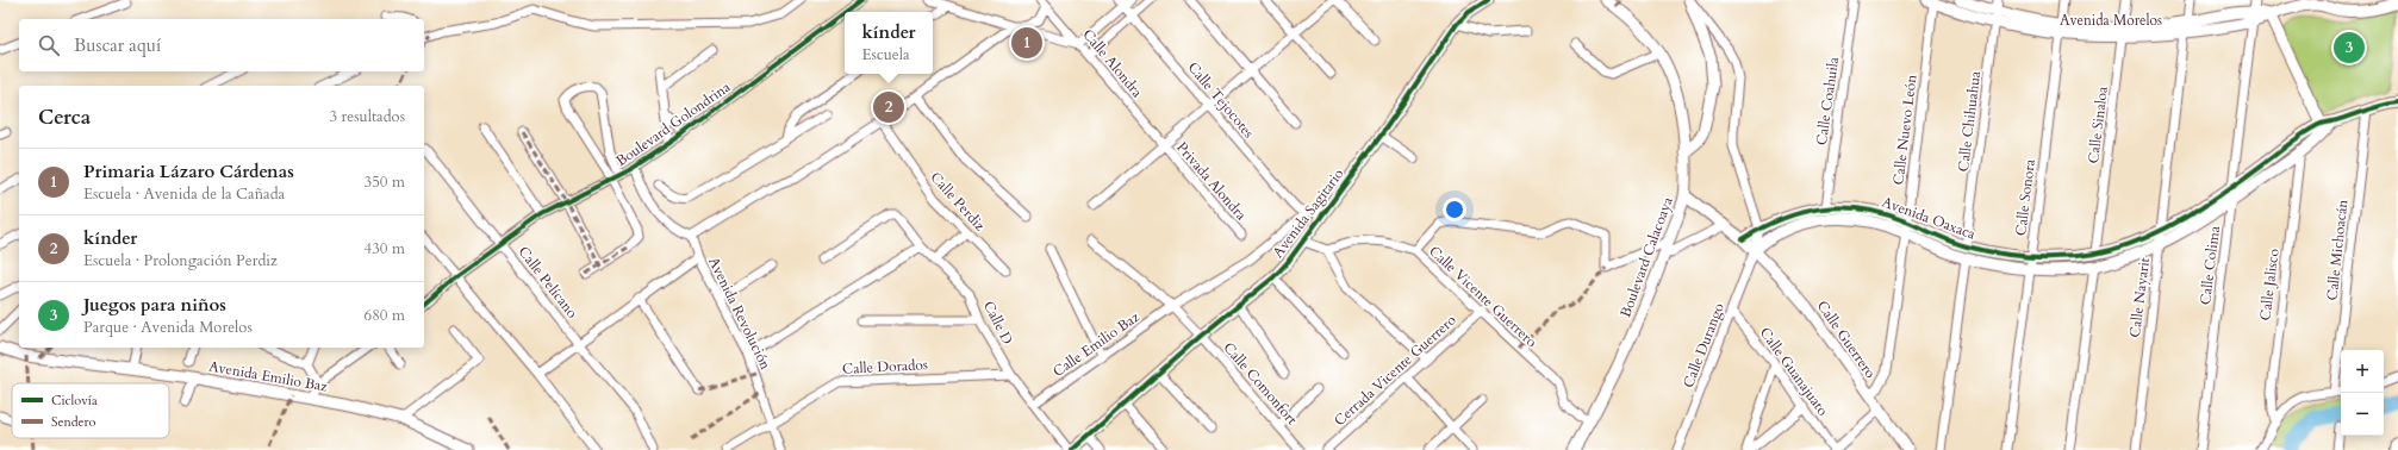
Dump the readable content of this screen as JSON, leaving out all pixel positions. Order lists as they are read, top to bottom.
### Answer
{
  "streets": {
    "street": [
      "Avenida Morelos",
      "Calle Alondra",
      "Calle Tejocotes",
      "Calle Coahuila",
      "Calle Chihuahua",
      "Boulevard Golondrina",
      "Calle Sinaloa",
      "Calle Nuevo León",
      "Privada Alondra",
      "Calle Sonora",
      "Calle Perdiz",
      "Avenida Sagitario",
      "Avenida Oaxaca",
      "Calle Michoacán",
      "Boulevard Calacoaya",
      "Calle Colima",
      "Calle Pelícano",
      "Calle Jalisco",
      "Calle Vicente Guerrero",
      "Calle Nayarit",
      "Avenida Revolución",
      "Calle D",
      "Calle Guerrero",
      "Calle Emilio Baz",
      "Calle Durango",
      "Calle Dorados",
      "Cerrada Vicente Guerrero",
      "Calle Guanajuato",
      "Avenida Emilio Baz",
      "Calle Comonfort"
    ]
  },
  "crossings": [
    ["Avenida Morelos", "Calle Chihuahua"],
    ["Avenida Morelos", "Calle Sinaloa"],
    ["Avenida Morelos", "Calle Nuevo León"],
    ["Avenida Morelos", "Calle Sonora"],
    ["Avenida Morelos", "Calle Colima"],
    ["Avenida Morelos", "Calle Nayarit"],
    ["Calle Alondra", "Privada Alondra"],
    ["Calle Tejocotes", "Calle Emilio Baz"],
    ["Calle Coahuila", "Avenida Oaxaca"],
    ["Calle Chihuahua", "Avenida Oaxaca"],
    ["Boulevard Golondrina", "Calle Pelícano"],
    ["Calle Sinaloa", "Avenida Oaxaca"],
    ["Calle Nuevo León", "Avenida Oaxaca"],
    ["Calle Nuevo León", "Calle Guerrero"],
    ["Calle Sonora", "Avenida Oaxaca"],
    ["Avenida Sagitario", "Calle D"],
    ["Avenida Sagitario", "Calle Comonfort"],
    ["Avenida Oaxaca", "Calle Michoacán"],
    ["Avenida Oaxaca", "Calle Colima"],
    ["Avenida Oaxaca", "Calle Jalisco"],
    ["Avenida Oaxaca", "Calle Nayarit"],
    ["Avenida Oaxaca", "Calle Guerrero"],
    ["Avenida Oaxaca", "Calle Durango"],
    ["Boulevard Calacoaya", "Calle Vicente Guerrero"],
    ["Boulevard Calacoaya", "Calle Guerrero"],
    ["Calle Vicente Guerrero", "Cerrada Vicente Guerrero"],
    ["Avenida Revolución", "Calle Dorados"],
    ["Calle D", "Calle Emilio Baz"],
    ["Calle D", "Calle Dorados"],
    ["Calle Guerrero", "Calle Durango"],
    ["Calle Emilio Baz", "Calle Comonfort"],
    ["Calle Durango", "Calle Guanajuato"]
  ],
  "legend": ["Ciclovía", "Sendero"],
  "page": {
    "popup": ["kínder", "Escuela"],
    "search": "Buscar aquí",
    "pins": ["1", "3", "2"],
    "heading": ["Cerca", "3 resultados"],
    "list": [
      {
        "mark": "1",
        "name": "Primaria Lázaro Cárdenas",
        "note": "Escuela · Avenida de la Cañada",
        "value": "350 m"
      },
      {
        "mark": "2",
        "name": "kínder",
        "note": "Escuela · Prolongación Perdiz",
        "value": "430 m"
      },
      {
        "mark": "3",
        "name": "Juegos para niños",
        "note": "Parque · Avenida Morelos",
        "value": "680 m"
      }
    ],
    "map_buttons": ["+", "−"]
  }
}
